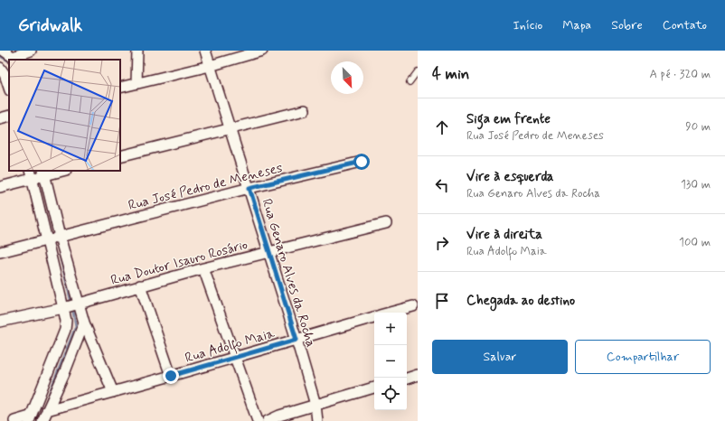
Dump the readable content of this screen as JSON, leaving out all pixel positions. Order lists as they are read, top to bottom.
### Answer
{
  "streets": {
    "street": [
      "Rua José Pedro de Meneses",
      "Rua Doutor Isauro Rosário",
      "Rua Genaro Alves da Rocha",
      "Rua Adolfo Maia"
    ]
  },
  "crossings": [
    ["Rua José Pedro de Meneses", "Rua Genaro Alves da Rocha"],
    ["Rua Doutor Isauro Rosário", "Rua Genaro Alves da Rocha"],
    ["Rua Genaro Alves da Rocha", "Rua Adolfo Maia"]
  ],
  "north": "bottom right",
  "page": {
    "header": "Gridwalk",
    "nav": [
      "Início",
      "Mapa",
      "Sobre",
      "Contato"
    ],
    "heading": ["4 min", "A pé · 320 m"],
    "list": [
      ["Siga em frente", "Rua José Pedro de Meneses", "90 m"],
      ["Vire à esquerda", "Rua Genaro Alves da Rocha", "130 m"],
      ["Vire à direita", "Rua Adolfo Maia", "100 m"],
      "Chegada ao destino"
    ],
    "map_buttons": ["+", "−"],
    "buttons": ["Salvar", "Compartilhar"]
  }
}
